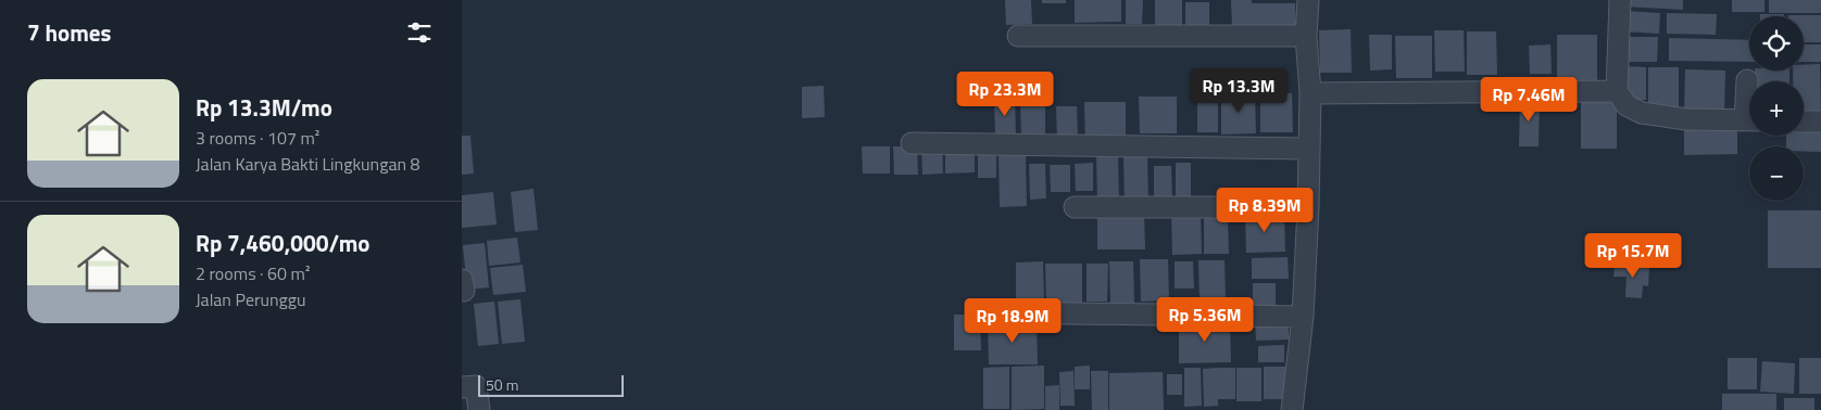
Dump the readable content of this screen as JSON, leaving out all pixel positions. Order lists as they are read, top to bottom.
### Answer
{
  "scale_bar": "50 m",
  "page": {
    "heading": "7 homes",
    "map_buttons": ["+", "−"],
    "list": [
      {
        "name": "Rp 13.3M/mo",
        "note": "3 rooms · 107 m² · Jalan Karya Bakti Lingkungan 8"
      },
      {
        "name": "Rp 7,460,000/mo",
        "note": "2 rooms · 60 m² · Jalan Perunggu"
      }
    ],
    "price": [
      "Rp 13.3M",
      "Rp 23.3M",
      "Rp 7.46M",
      "Rp 8.39M",
      "Rp 15.7M",
      "Rp 5.36M",
      "Rp 18.9M"
    ],
    "scale": "50 m"
  }
}
